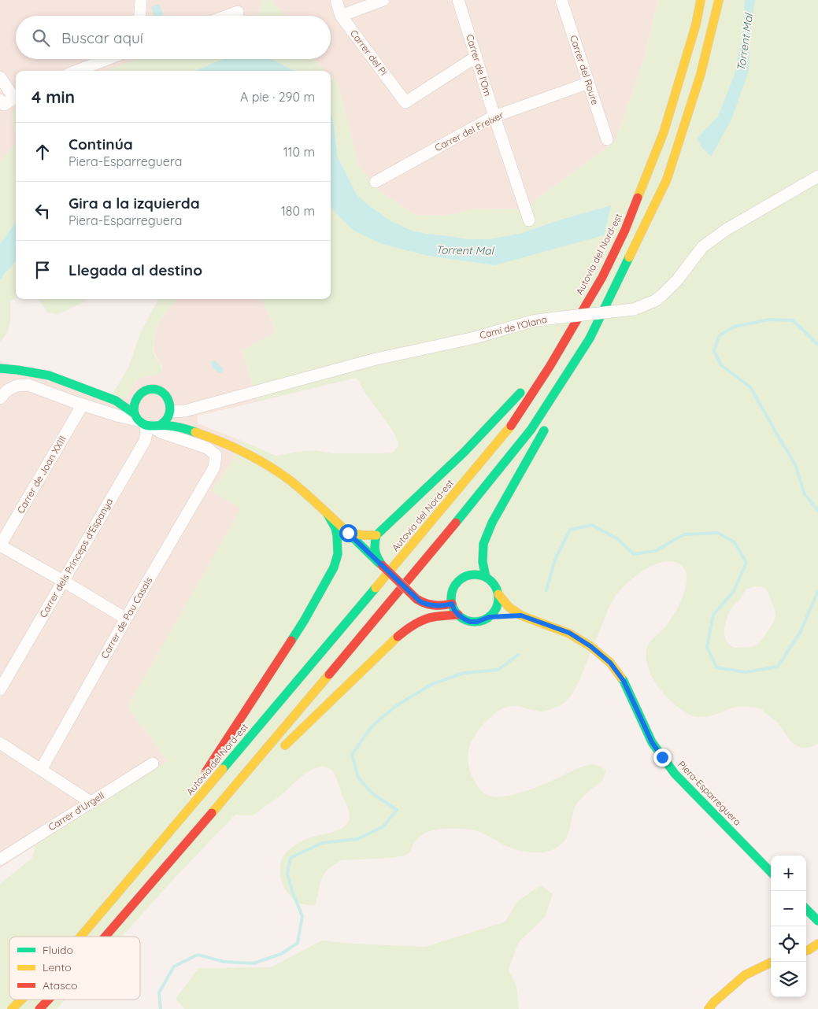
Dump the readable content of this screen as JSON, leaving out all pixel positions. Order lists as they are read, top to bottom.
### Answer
{
  "streets": {
    "main road": ["Autovia del Nord-est", "Piera-Esparreguera"],
    "street": [
      "Carrer del Pi",
      "Carrer de l'Om",
      "Carrer del Roure",
      "Carrer del Freixer",
      "Camí de l'Olana",
      "Carrer de Joan XXIII",
      "Carrer dels Princeps d'Espanya",
      "Carrer de Pau Casals",
      "Carrer d'Urgell"
    ]
  },
  "crossings": [
    ["Carrer del Pi", "Carrer de l'Om"],
    ["Carrer de l'Om", "Carrer del Freixer"],
    ["Carrer del Roure", "Carrer del Freixer"],
    ["Camí de l'Olana", "Carrer dels Princeps d'Espanya"],
    ["Camí de l'Olana", "Carrer de Pau Casals"],
    ["Carrer dels Princeps d'Espanya", "Carrer de Pau Casals"]
  ],
  "water": ["Torrent Mal"],
  "legend": ["Fluido", "Lento", "Atasco"],
  "page": {
    "search": "Buscar aquí",
    "heading": ["4 min", "A pie · 290 m"],
    "list": [
      ["Continúa", "Piera-Esparreguera", "110 m"],
      ["Gira a la izquierda", "Piera-Esparreguera", "180 m"],
      "Llegada al destino"
    ],
    "map_buttons": ["+", "−"]
  }
}
